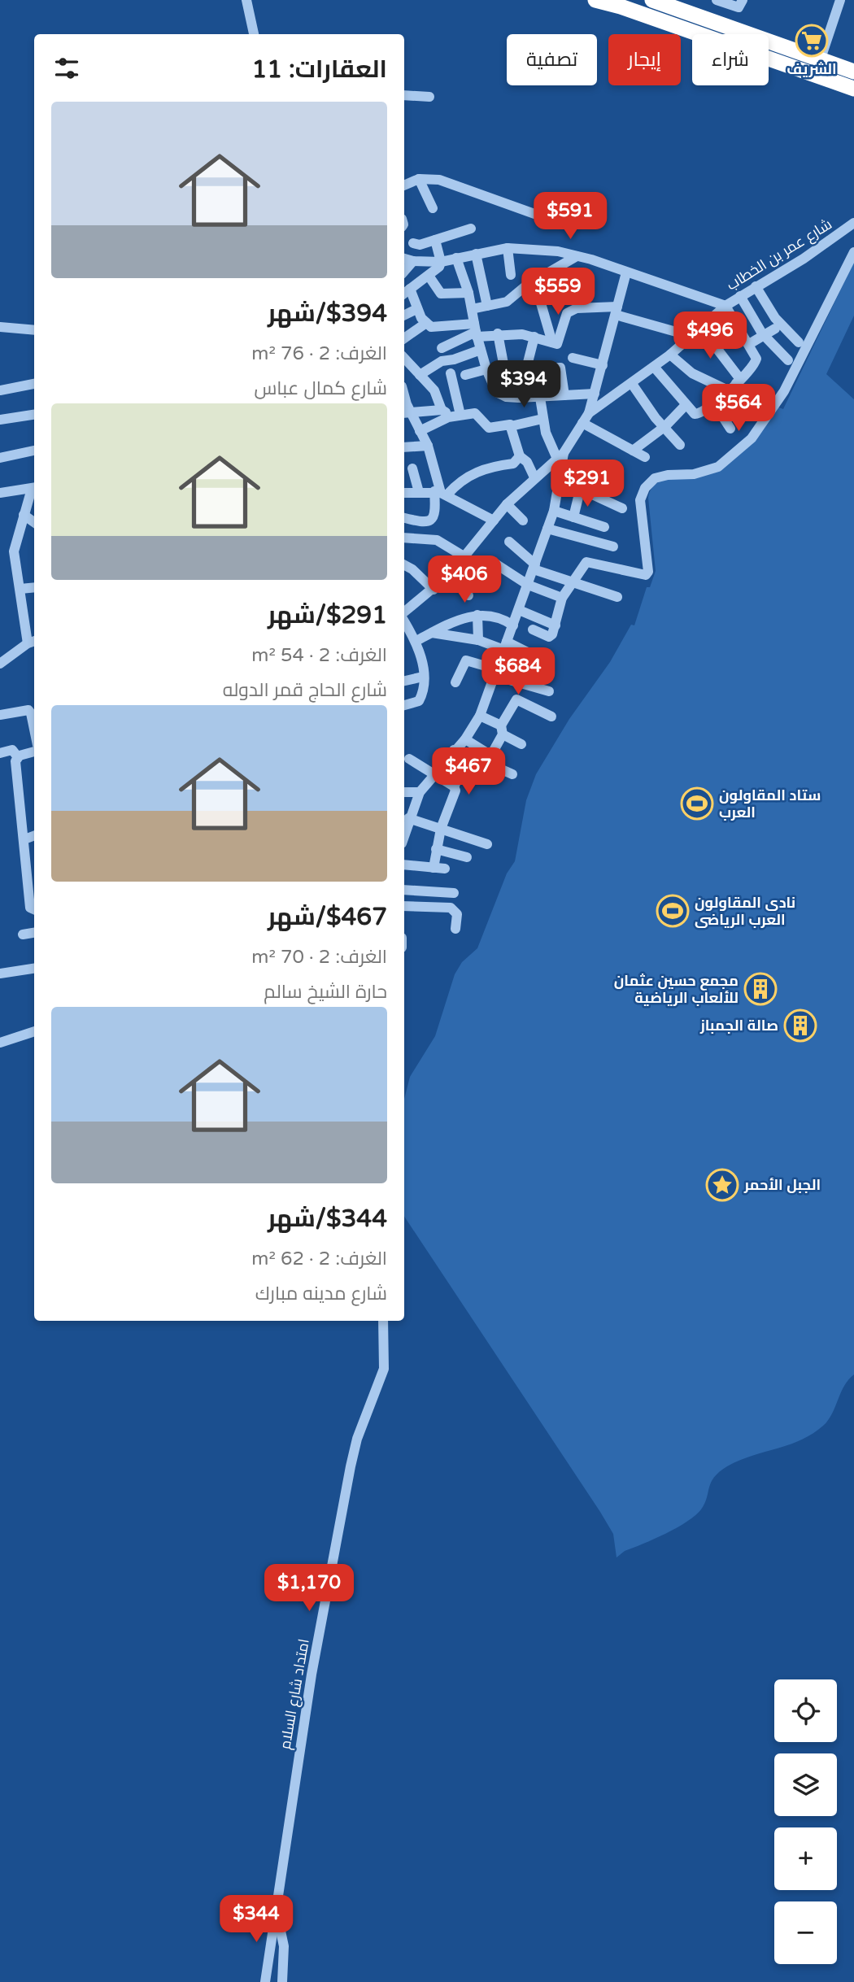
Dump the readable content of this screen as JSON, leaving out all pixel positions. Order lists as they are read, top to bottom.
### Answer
{
  "streets": {
    "street": ["شارع عمر بن الخطاب", "امتداد شارع السلام"]
  },
  "places": {
    "supermarket": ["الشريف"],
    "sports": ["ستاد المقاولون العرب", "نادى المقاولون العرب الرياضى"],
    "building": ["مجمع حسين عثمان للألعاب الرياضية", "صالة الجمباز"],
    "place": ["الجبل الأحمر"]
  },
  "page": {
    "chip": ["شراء", "إيجار", "تصفية"],
    "heading": "العقارات: 11",
    "list": [
      {
        "name": "$394/شهر",
        "note": "الغرف: 2 · 76 m² · شارع كمال عباس"
      },
      {
        "name": "$291/شهر",
        "note": "الغرف: 2 · 54 m² · شارع الحاج قمر الدوله"
      },
      {
        "name": "$467/شهر",
        "note": "الغرف: 2 · 70 m² · حارة الشيخ سالم"
      },
      {
        "name": "$344/شهر",
        "note": "الغرف: 2 · 62 m² · شارع مدينه مبارك"
      }
    ],
    "price": [
      "$591",
      "$559",
      "$496",
      "$394",
      "$564",
      "$291",
      "$406",
      "$684",
      "$467",
      "$1,170",
      "$344"
    ],
    "map_buttons": ["+", "−"]
  }
}
